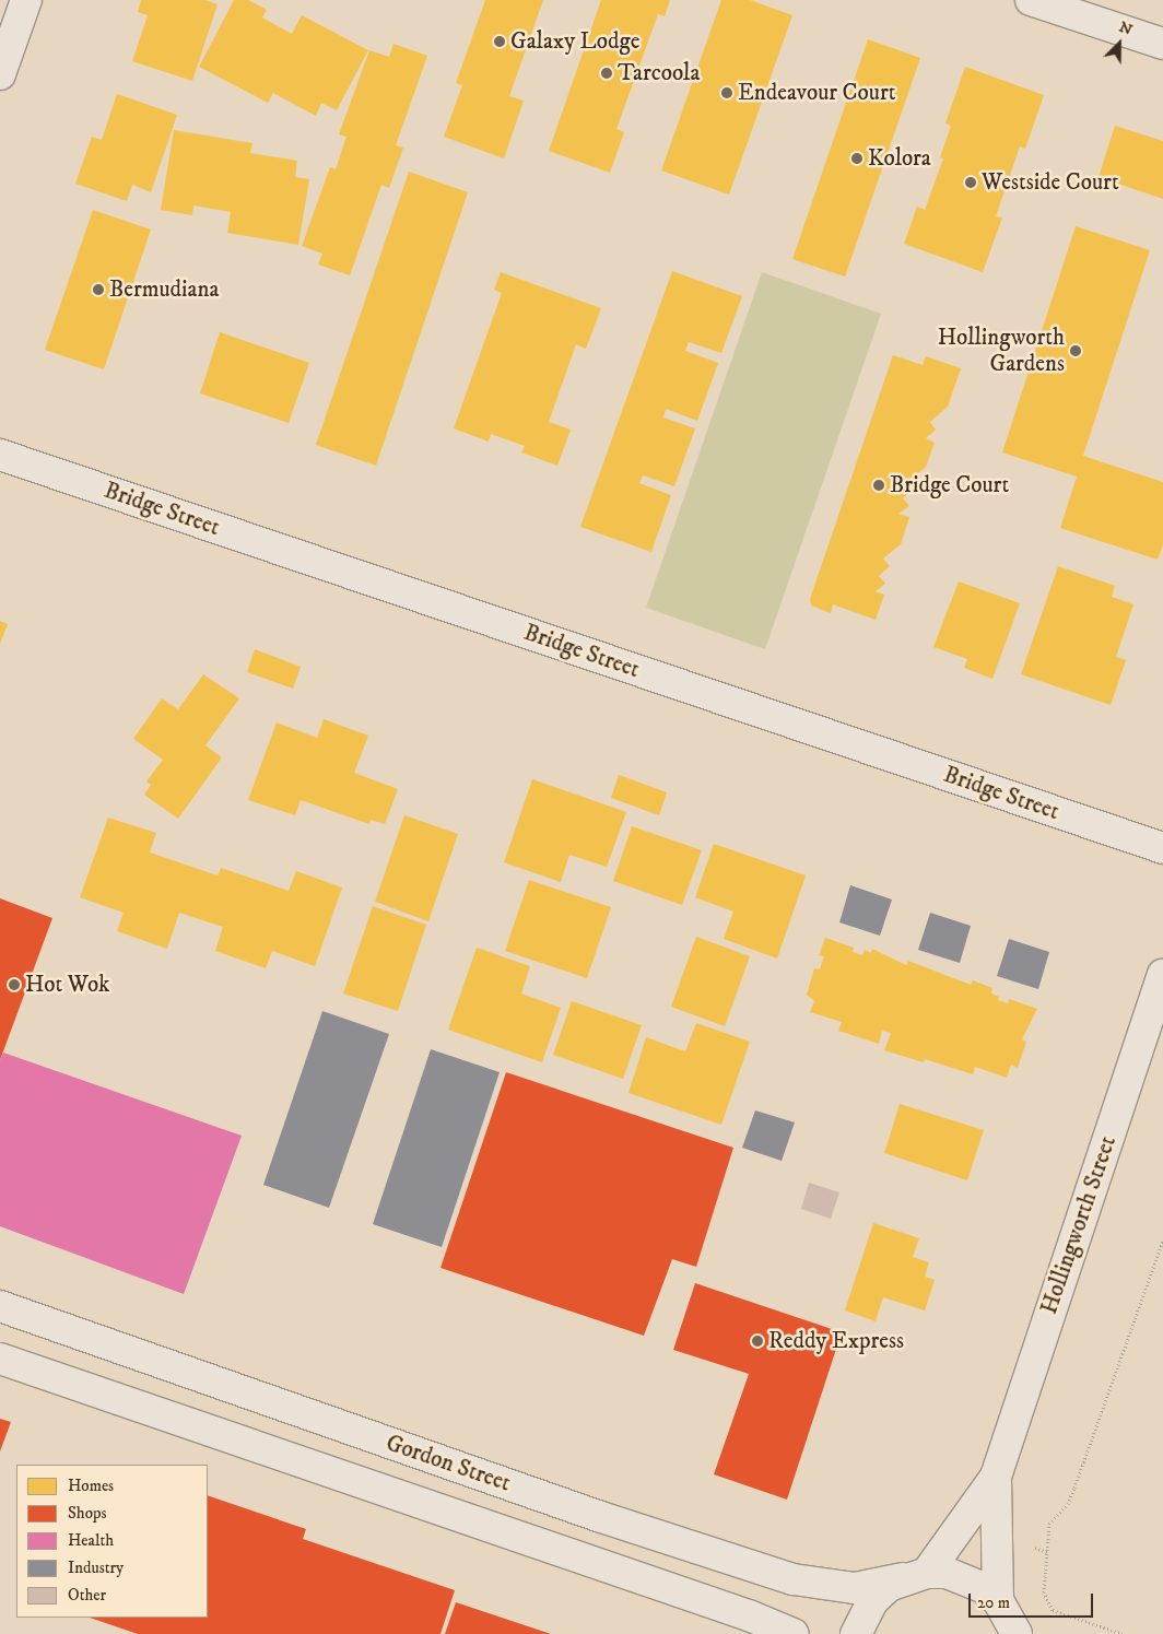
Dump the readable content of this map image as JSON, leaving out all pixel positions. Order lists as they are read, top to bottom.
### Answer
{
  "streets": {
    "street": ["Bridge Street", "Hollingworth Street", "Gordon Street"]
  },
  "crossings": [
    ["Hollingworth Street", "Gordon Street"]
  ],
  "places": [
    "Galaxy Lodge",
    "Tarcoola",
    "Endeavour Court",
    "Kolora",
    "Westside Court",
    "Bermudiana",
    "Hollingworth Gardens",
    "Bridge Court",
    "Hot Wok",
    "Reddy Express"
  ],
  "legend": [
    "Homes",
    "Shops",
    "Health",
    "Industry",
    "Other"
  ],
  "scale_bar": "20 m",
  "north": "top right"
}
